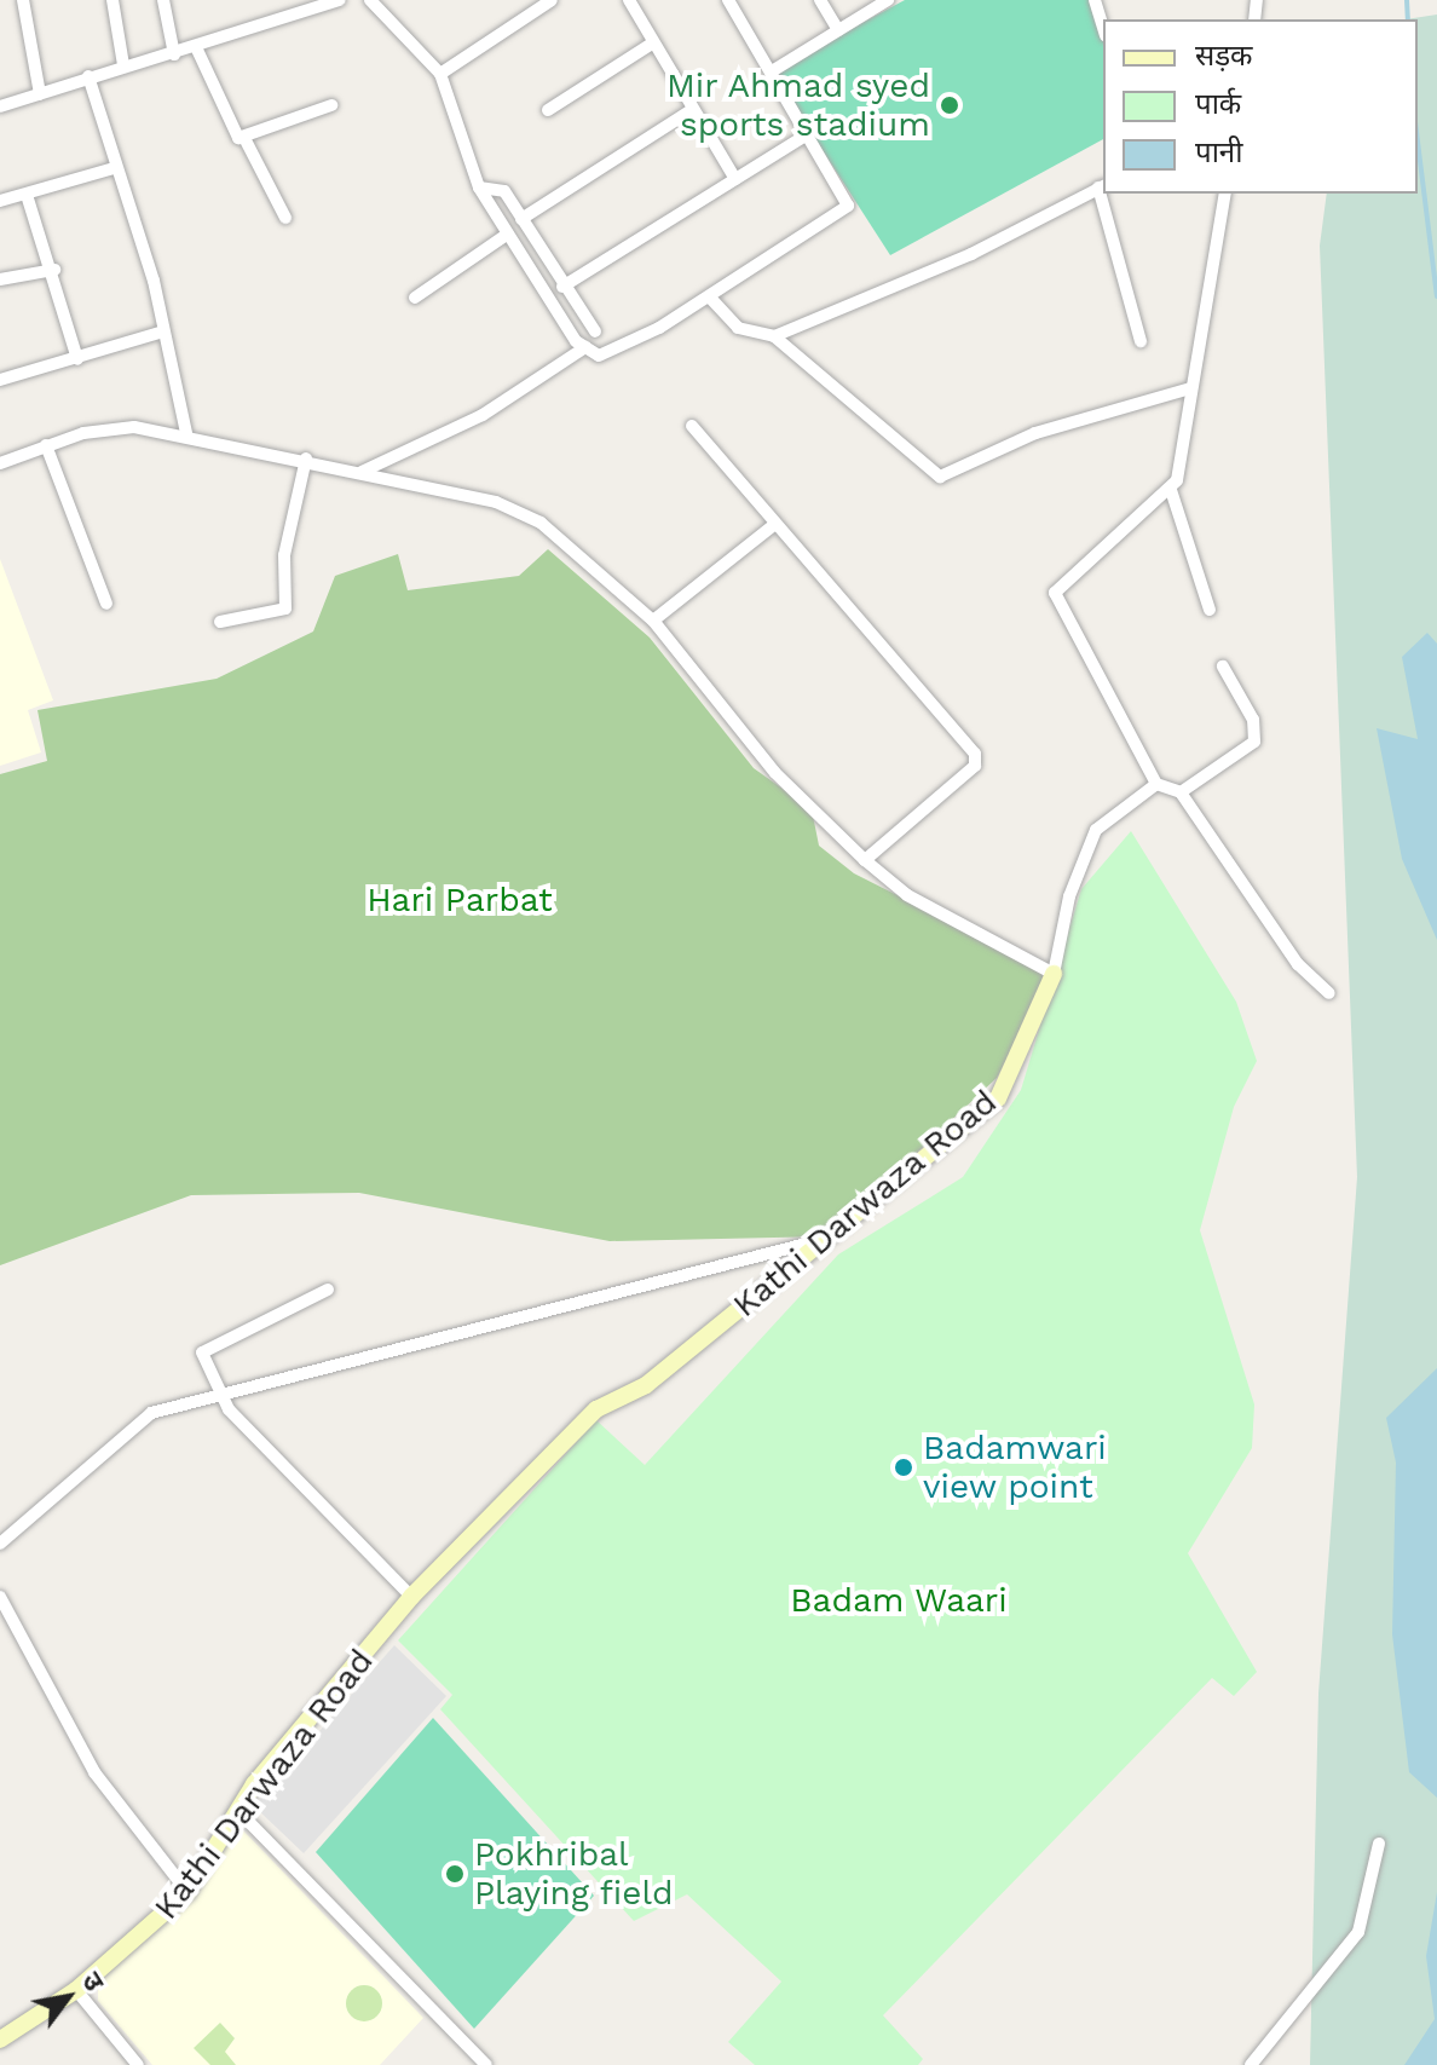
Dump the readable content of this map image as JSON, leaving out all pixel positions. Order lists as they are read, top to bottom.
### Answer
{
  "streets": {
    "street": ["Kathi Darwaza Road"]
  },
  "parks": ["Hari Parbat", "Badam Waari"],
  "places": ["Mir Ahmad syed sports stadium", "Badamwari view point", "Pokhribal Playing field"],
  "legend": ["सड़क", "पार्क", "पानी"],
  "north": "top right"
}
